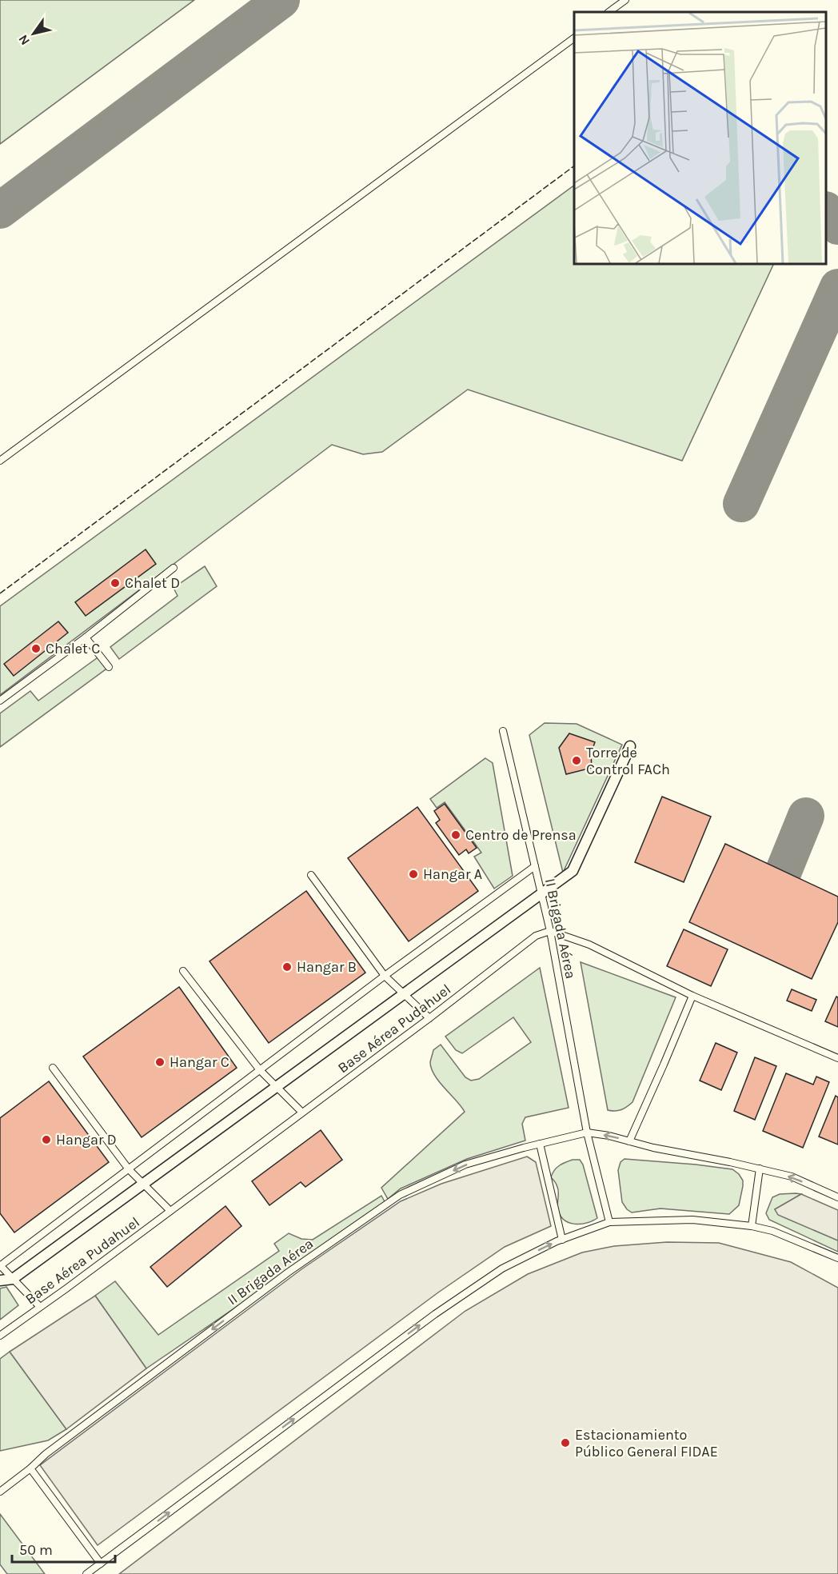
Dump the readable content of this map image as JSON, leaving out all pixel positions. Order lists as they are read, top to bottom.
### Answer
{
  "streets": {
    "lane": ["II Brigada Aérea", "Base Aérea Pudahuel"]
  },
  "crossings": [
    ["II Brigada Aérea", "Base Aérea Pudahuel"]
  ],
  "one_way": ["II Brigada Aérea"],
  "places": [
    "Chalet D",
    "Chalet C",
    "Torre de Control FACh",
    "Centro de Prensa",
    "Hangar A",
    "Hangar B",
    "Hangar C",
    "Hangar D",
    "Estacionamiento Público General FIDAE"
  ],
  "scale_bar": "50 m",
  "north": "bottom left"
}
